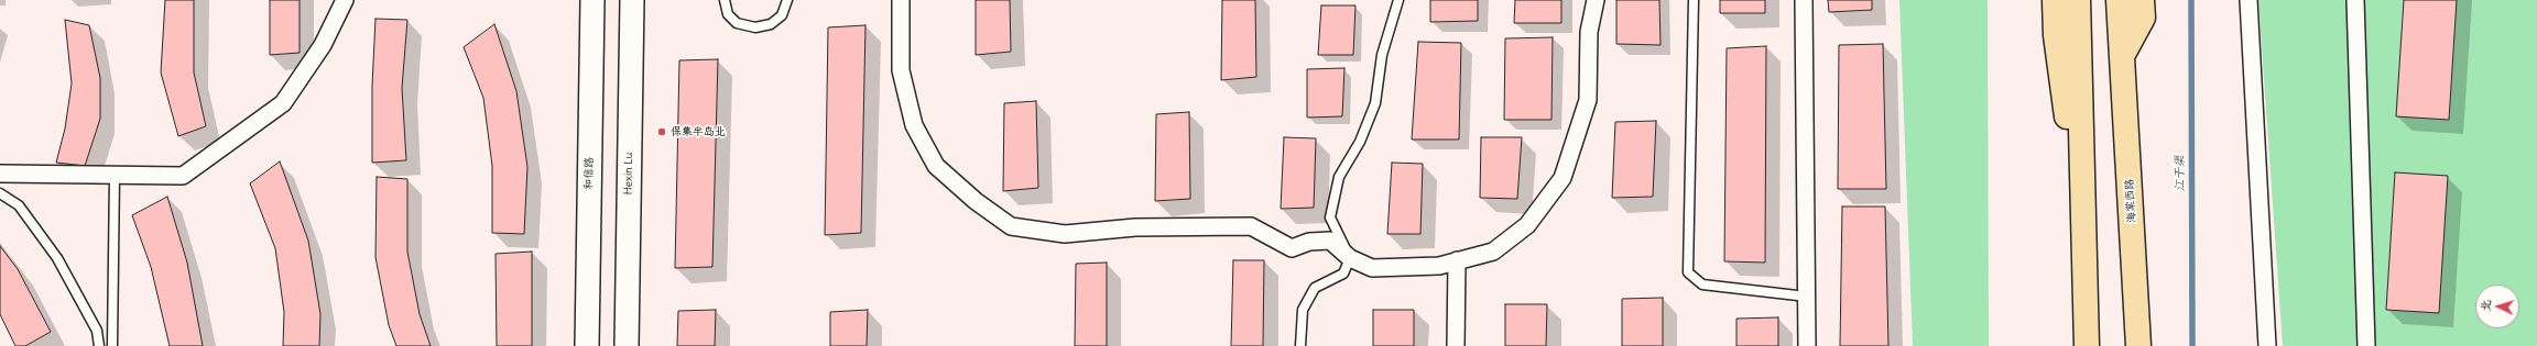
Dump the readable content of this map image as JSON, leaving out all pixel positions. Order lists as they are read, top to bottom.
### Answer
{
  "streets": {
    "main road": ["海棠西路"],
    "street": ["和信路", "Hexin Lu"]
  },
  "water": ["江干渠"],
  "places": ["保集半岛北"],
  "north": "left"
}
